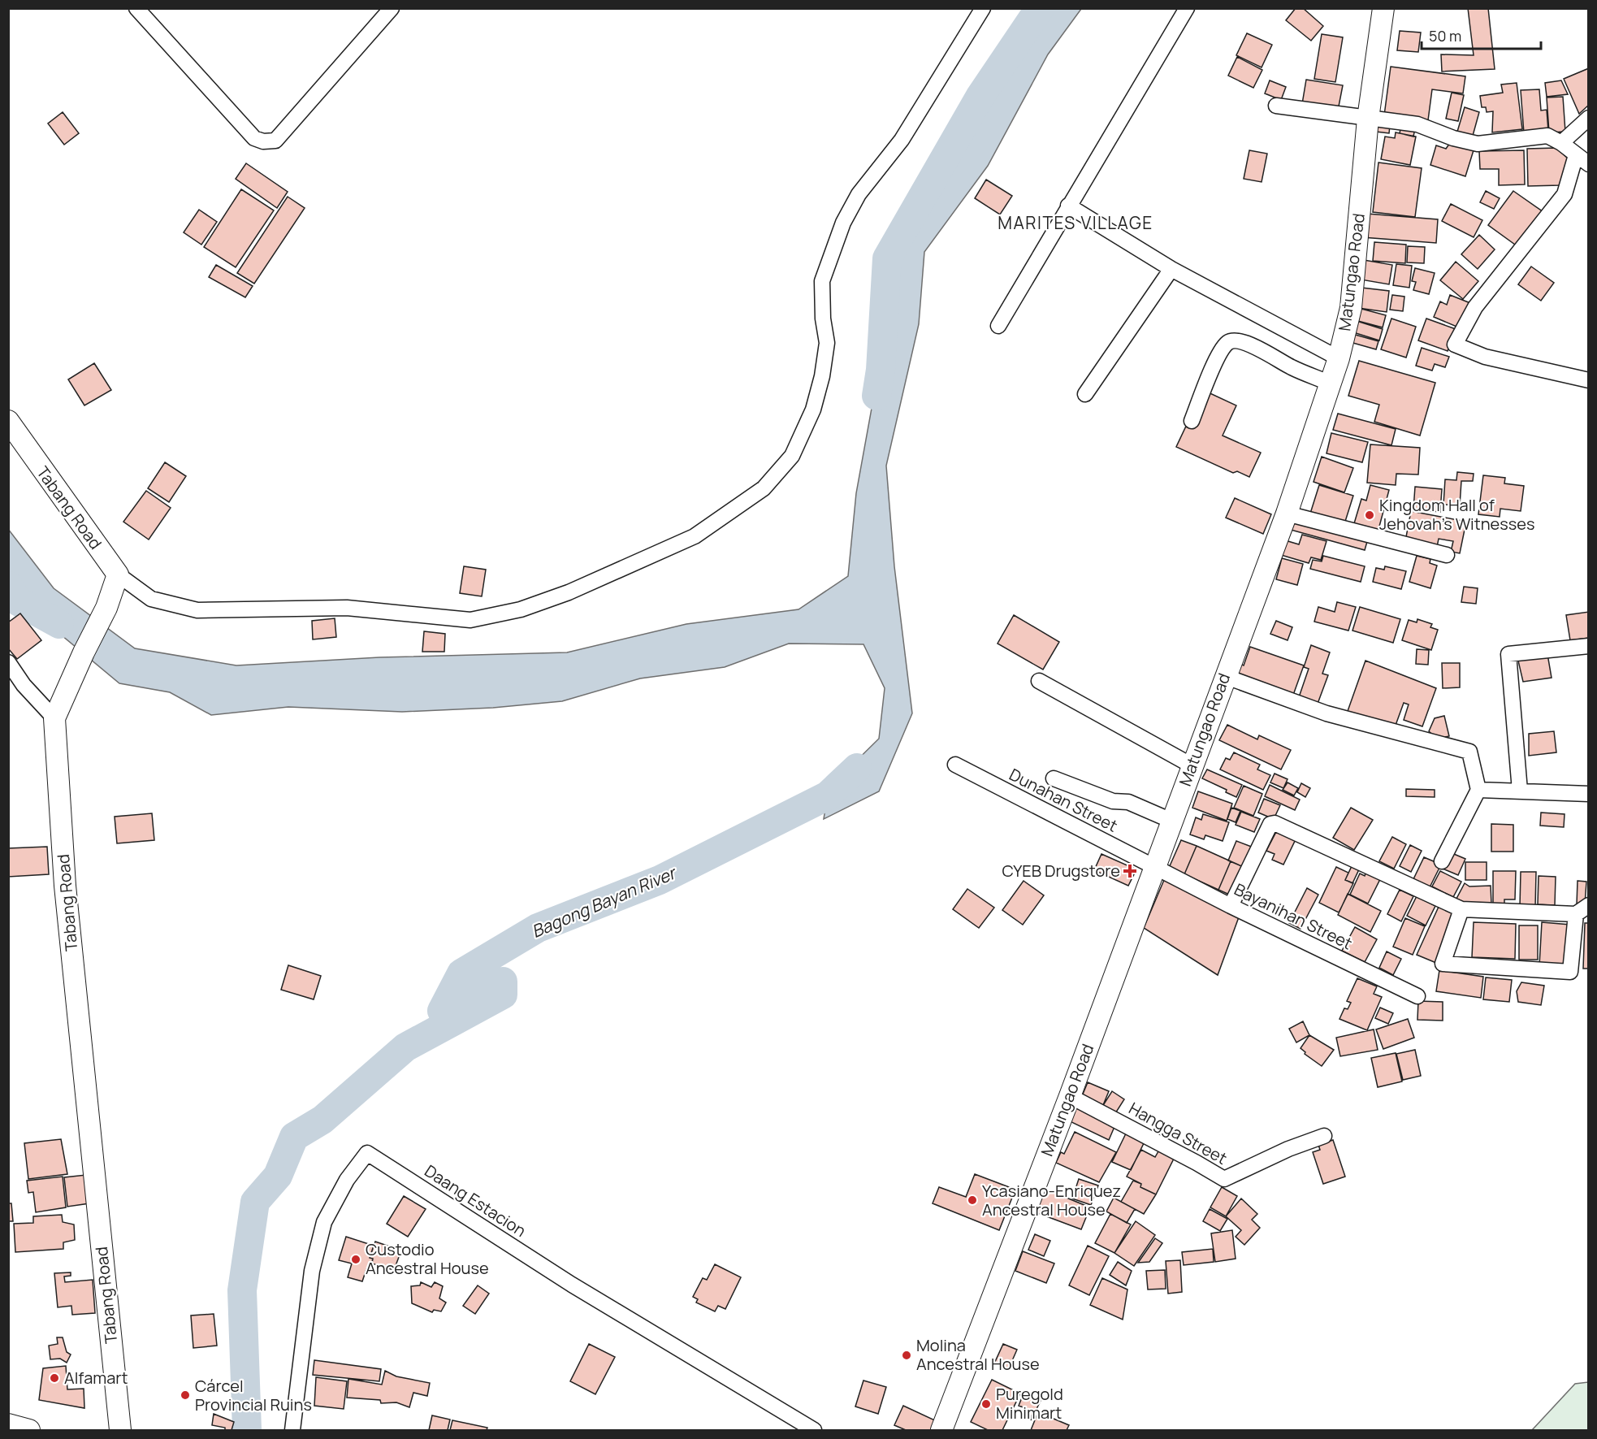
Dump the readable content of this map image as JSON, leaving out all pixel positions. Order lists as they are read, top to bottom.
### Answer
{
  "streets": {
    "main road": ["Matungao Road", "Tabang Road"],
    "street": [
      "Dunahan Street",
      "Bayanihan Street",
      "Hangga Street",
      "Daang Estacion"
    ]
  },
  "crossings": [
    ["Matungao Road", "Dunahan Street"],
    ["Matungao Road", "Bayanihan Street"],
    ["Matungao Road", "Hangga Street"],
    ["Dunahan Street", "Bayanihan Street"]
  ],
  "districts": ["MARITES VILLAGE"],
  "water": ["Bagong Bayan River"],
  "places": {
    "other": [
      "Kingdom Hall of Jehovah's Witnesses",
      "Ycasiano-Enriquez Ancestral House",
      "Custodio Ancestral House",
      "Molina Ancestral House",
      "Alfamart",
      "Cárcel Provincial Ruins",
      "Puregold Minimart"
    ],
    "health": ["CYEB Drugstore"]
  },
  "scale_bar": "50 m"
}
